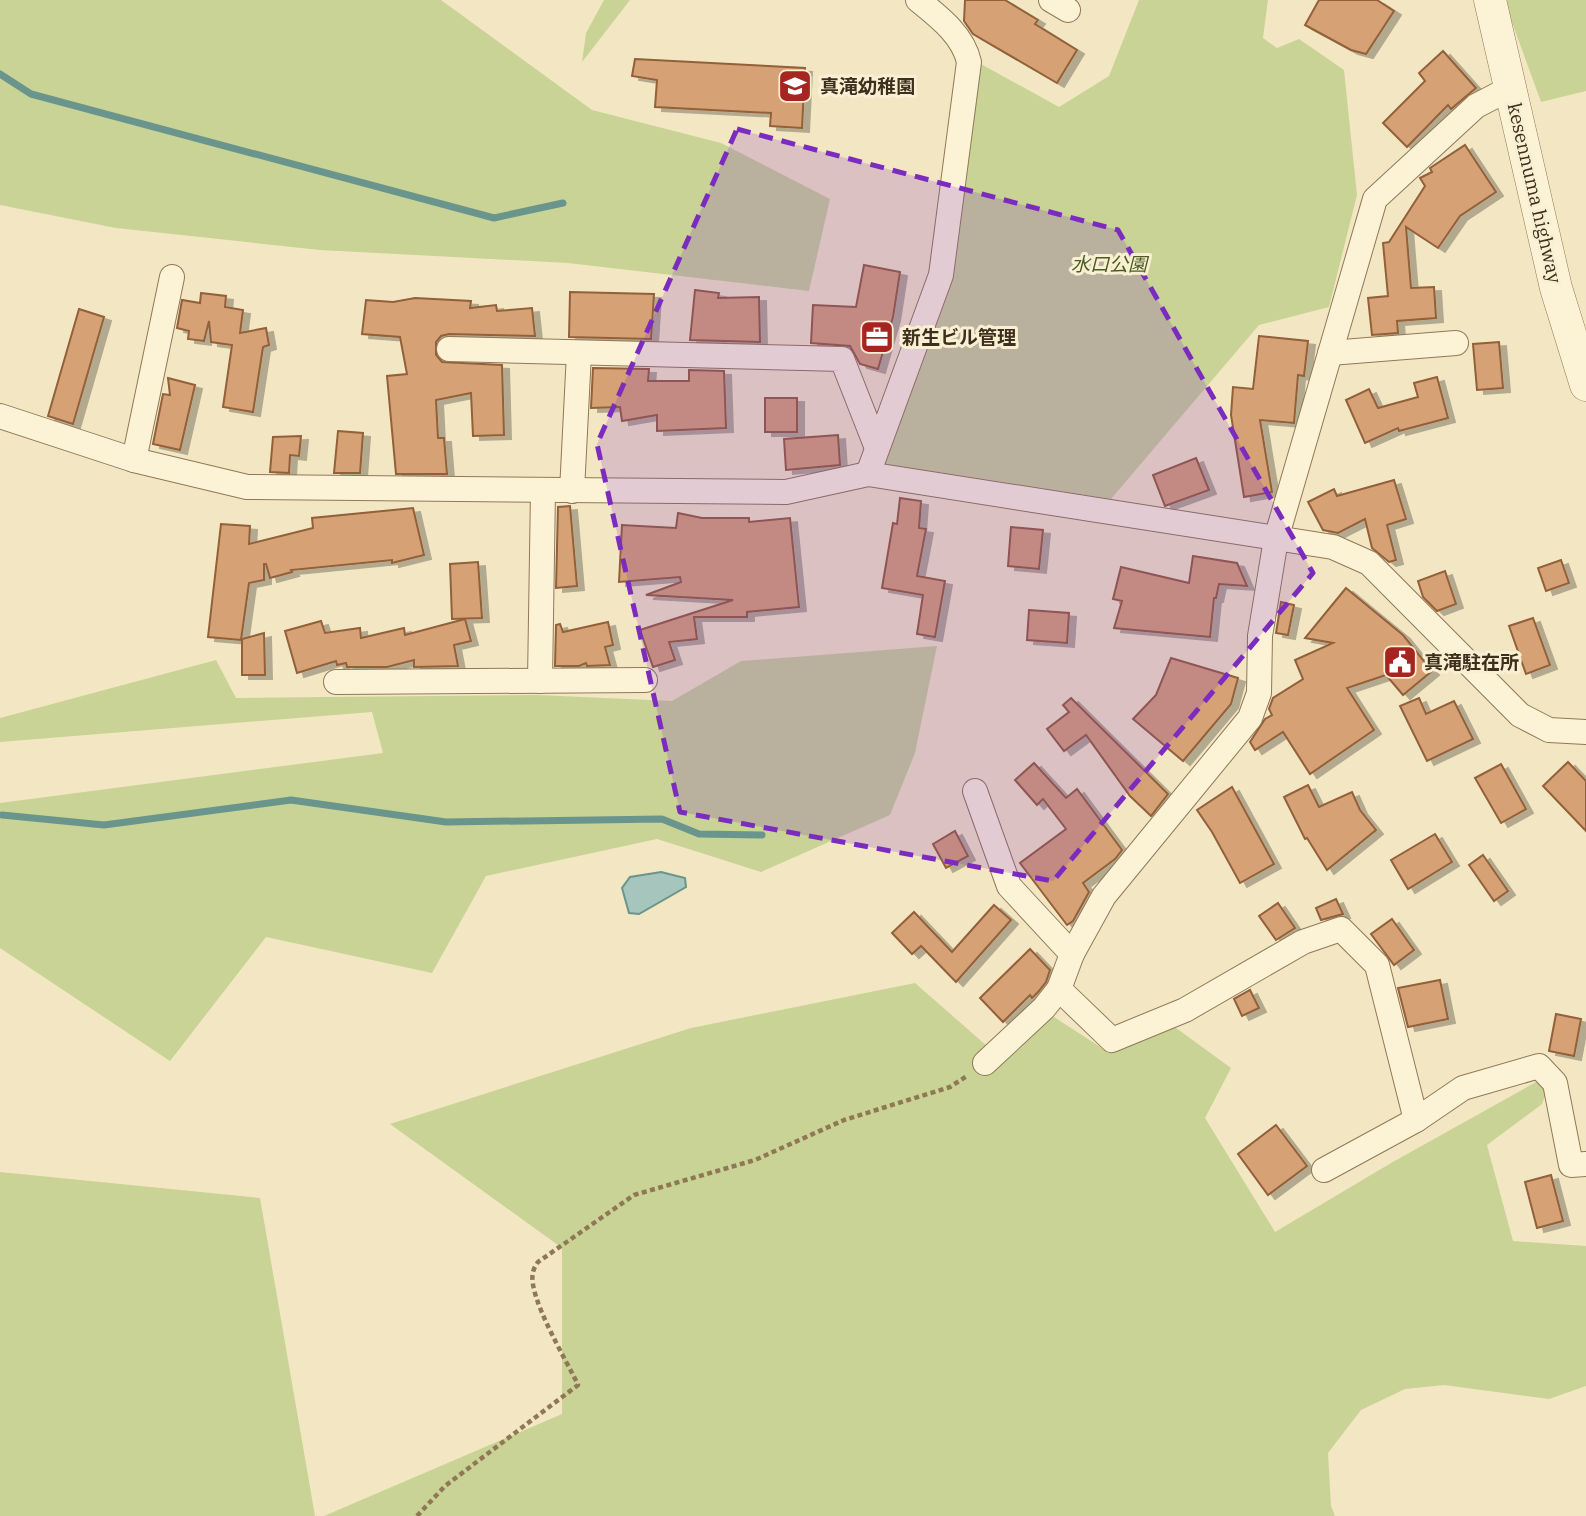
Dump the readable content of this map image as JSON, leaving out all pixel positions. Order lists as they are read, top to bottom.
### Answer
{
  "streets": {
    "street": ["kesennuma highway"]
  },
  "parks": ["水口公園"],
  "places": {
    "school or university": ["真滝幼稚園"],
    "office": ["新生ビル管理"],
    "public building": ["真滝駐在所"]
  }
}
